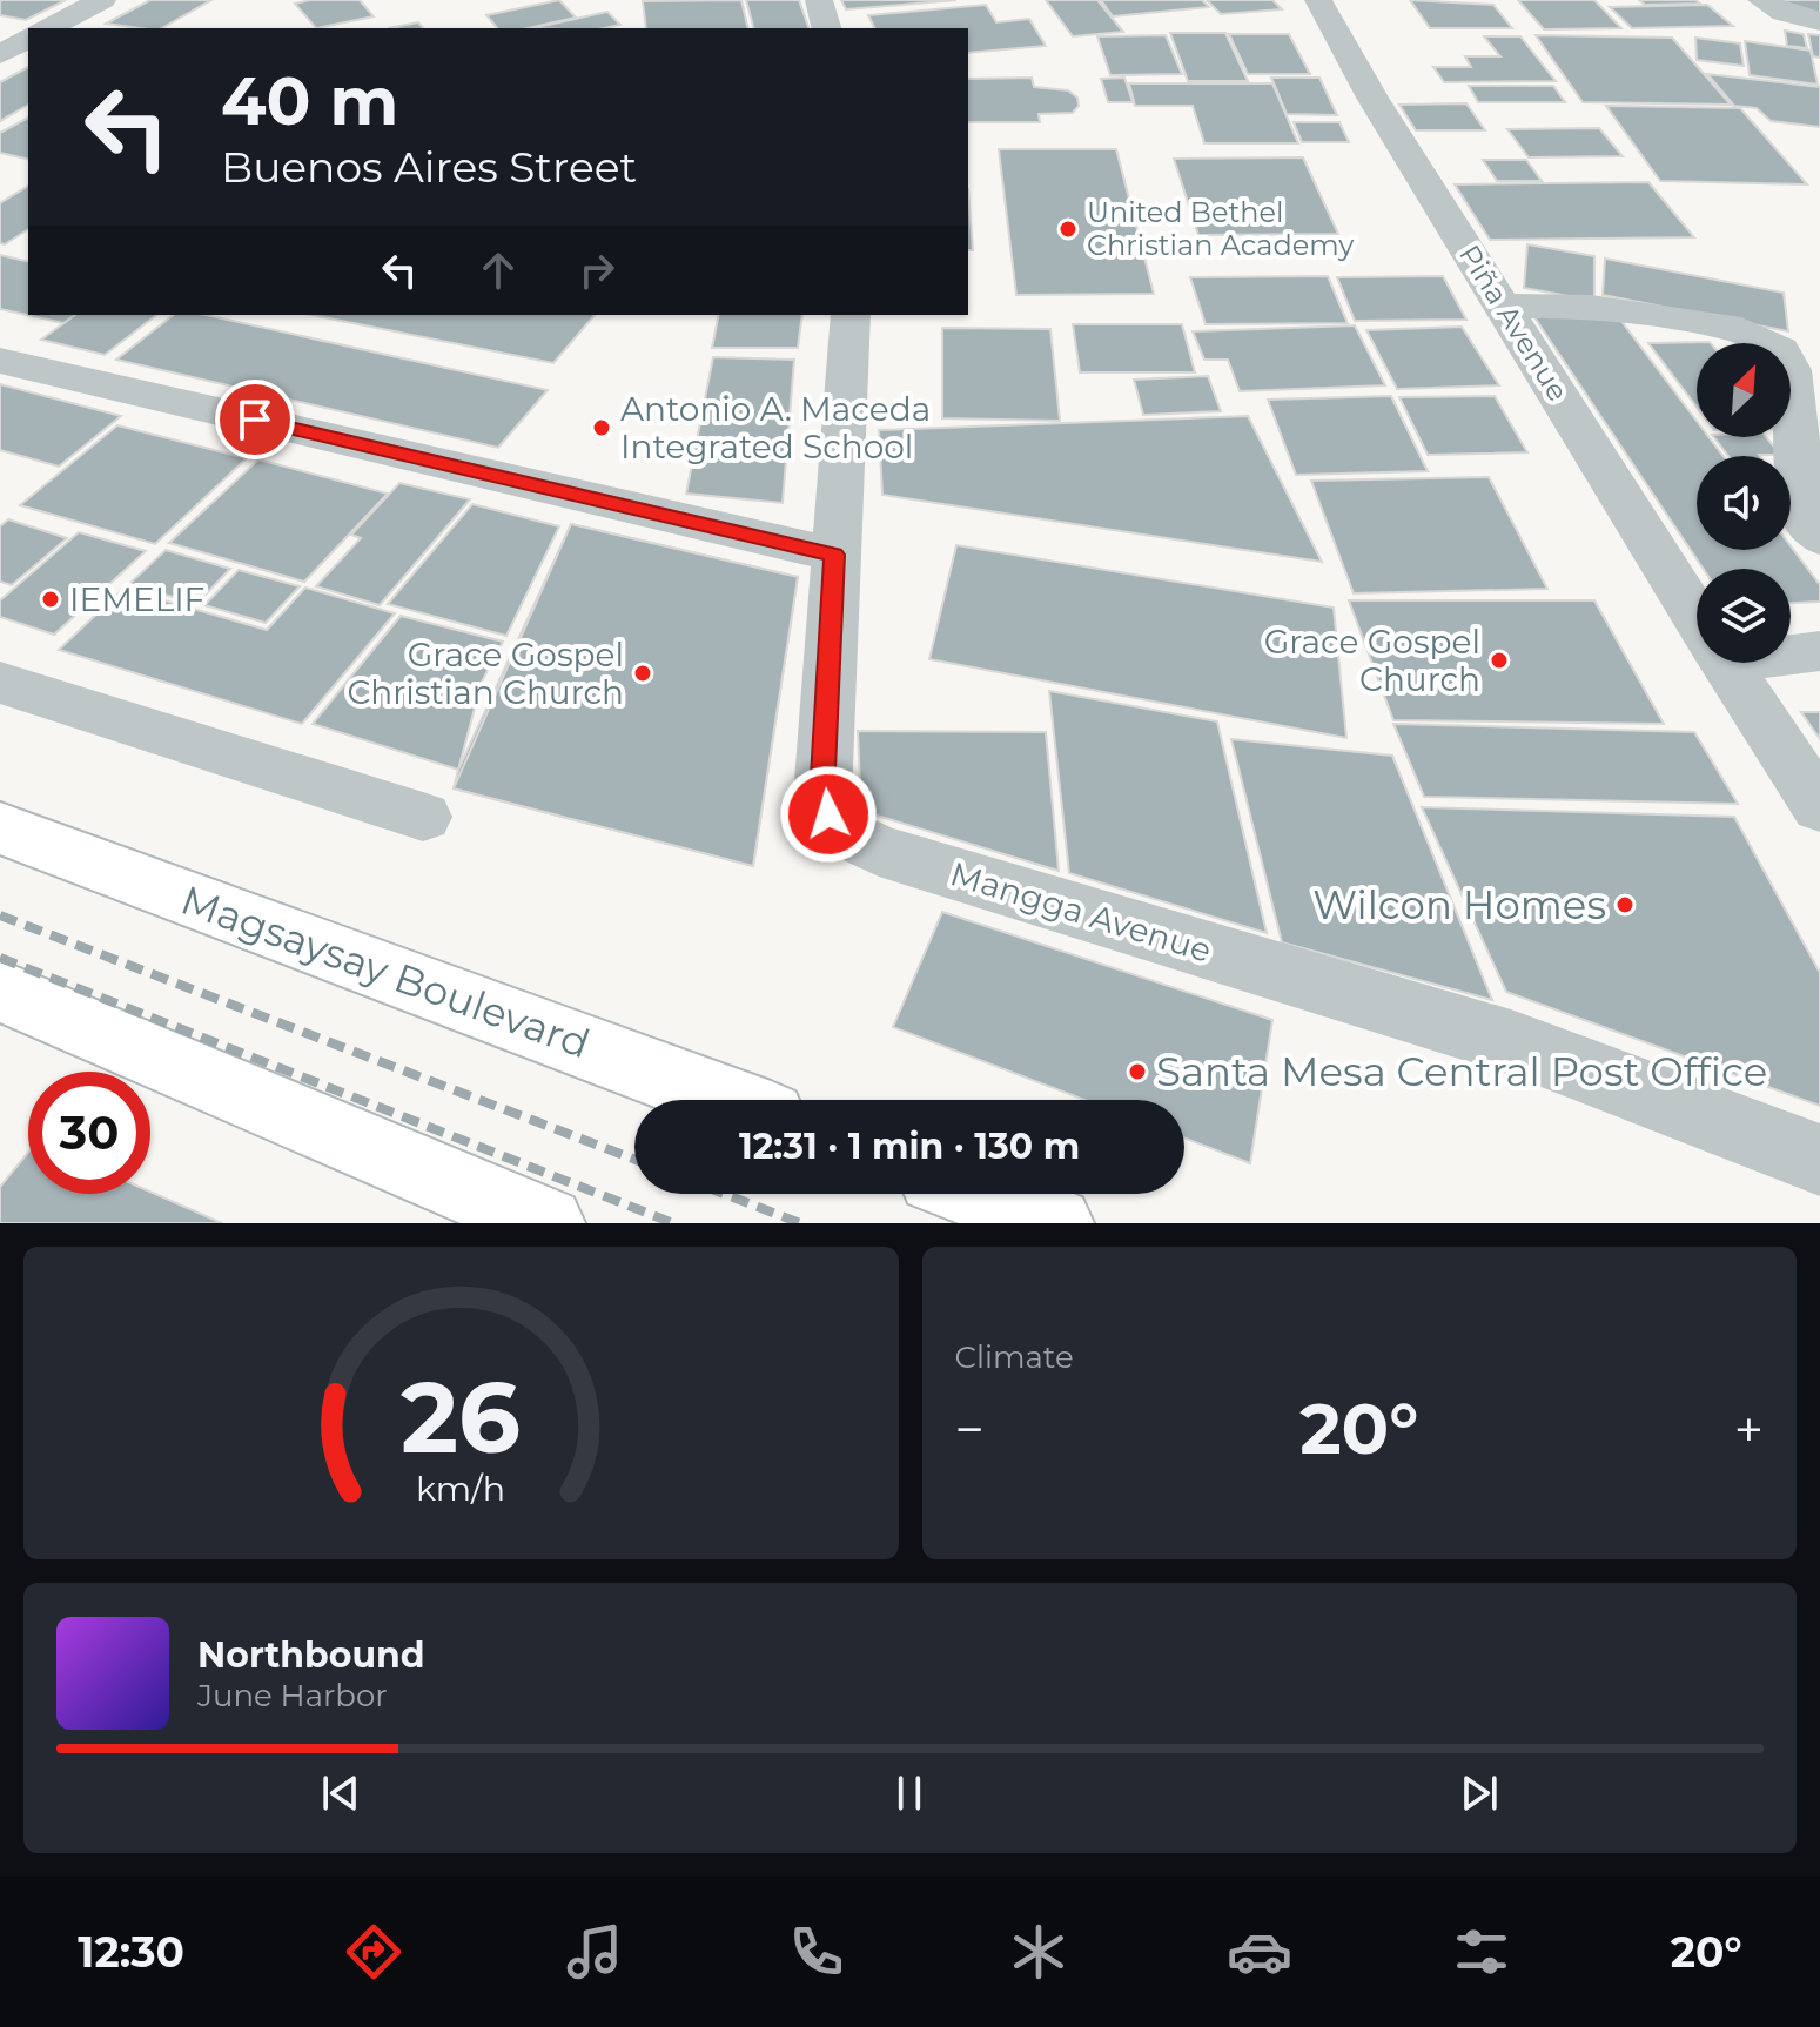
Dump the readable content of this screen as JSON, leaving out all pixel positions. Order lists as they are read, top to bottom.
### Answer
{
  "streets": {
    "main road": ["Magsaysay Boulevard"],
    "street": ["Piña Avenue", "Mangga Avenue"]
  },
  "places": [
    "United Bethel Christian Academy",
    "Antonio A. Maceda Integrated School",
    "IEMELIF",
    "Grace Gospel Church",
    "Grace Gospel Christian Church",
    "Wilcon Homes",
    "Santa Mesa Central Post Office"
  ],
  "north": "top right",
  "page": {
    "turn": ["40 m", "Buenos Aires Street"],
    "limit": "30",
    "trip": "12:31 · 1 min · 130 m",
    "tile": "Climate",
    "heat": ["−", "20°", "+"],
    "song": ["Northbound", "June Harbor"],
    "tabs": ["12:30", "20°"],
    "gauge": ["26", "km/h"]
  }
}
